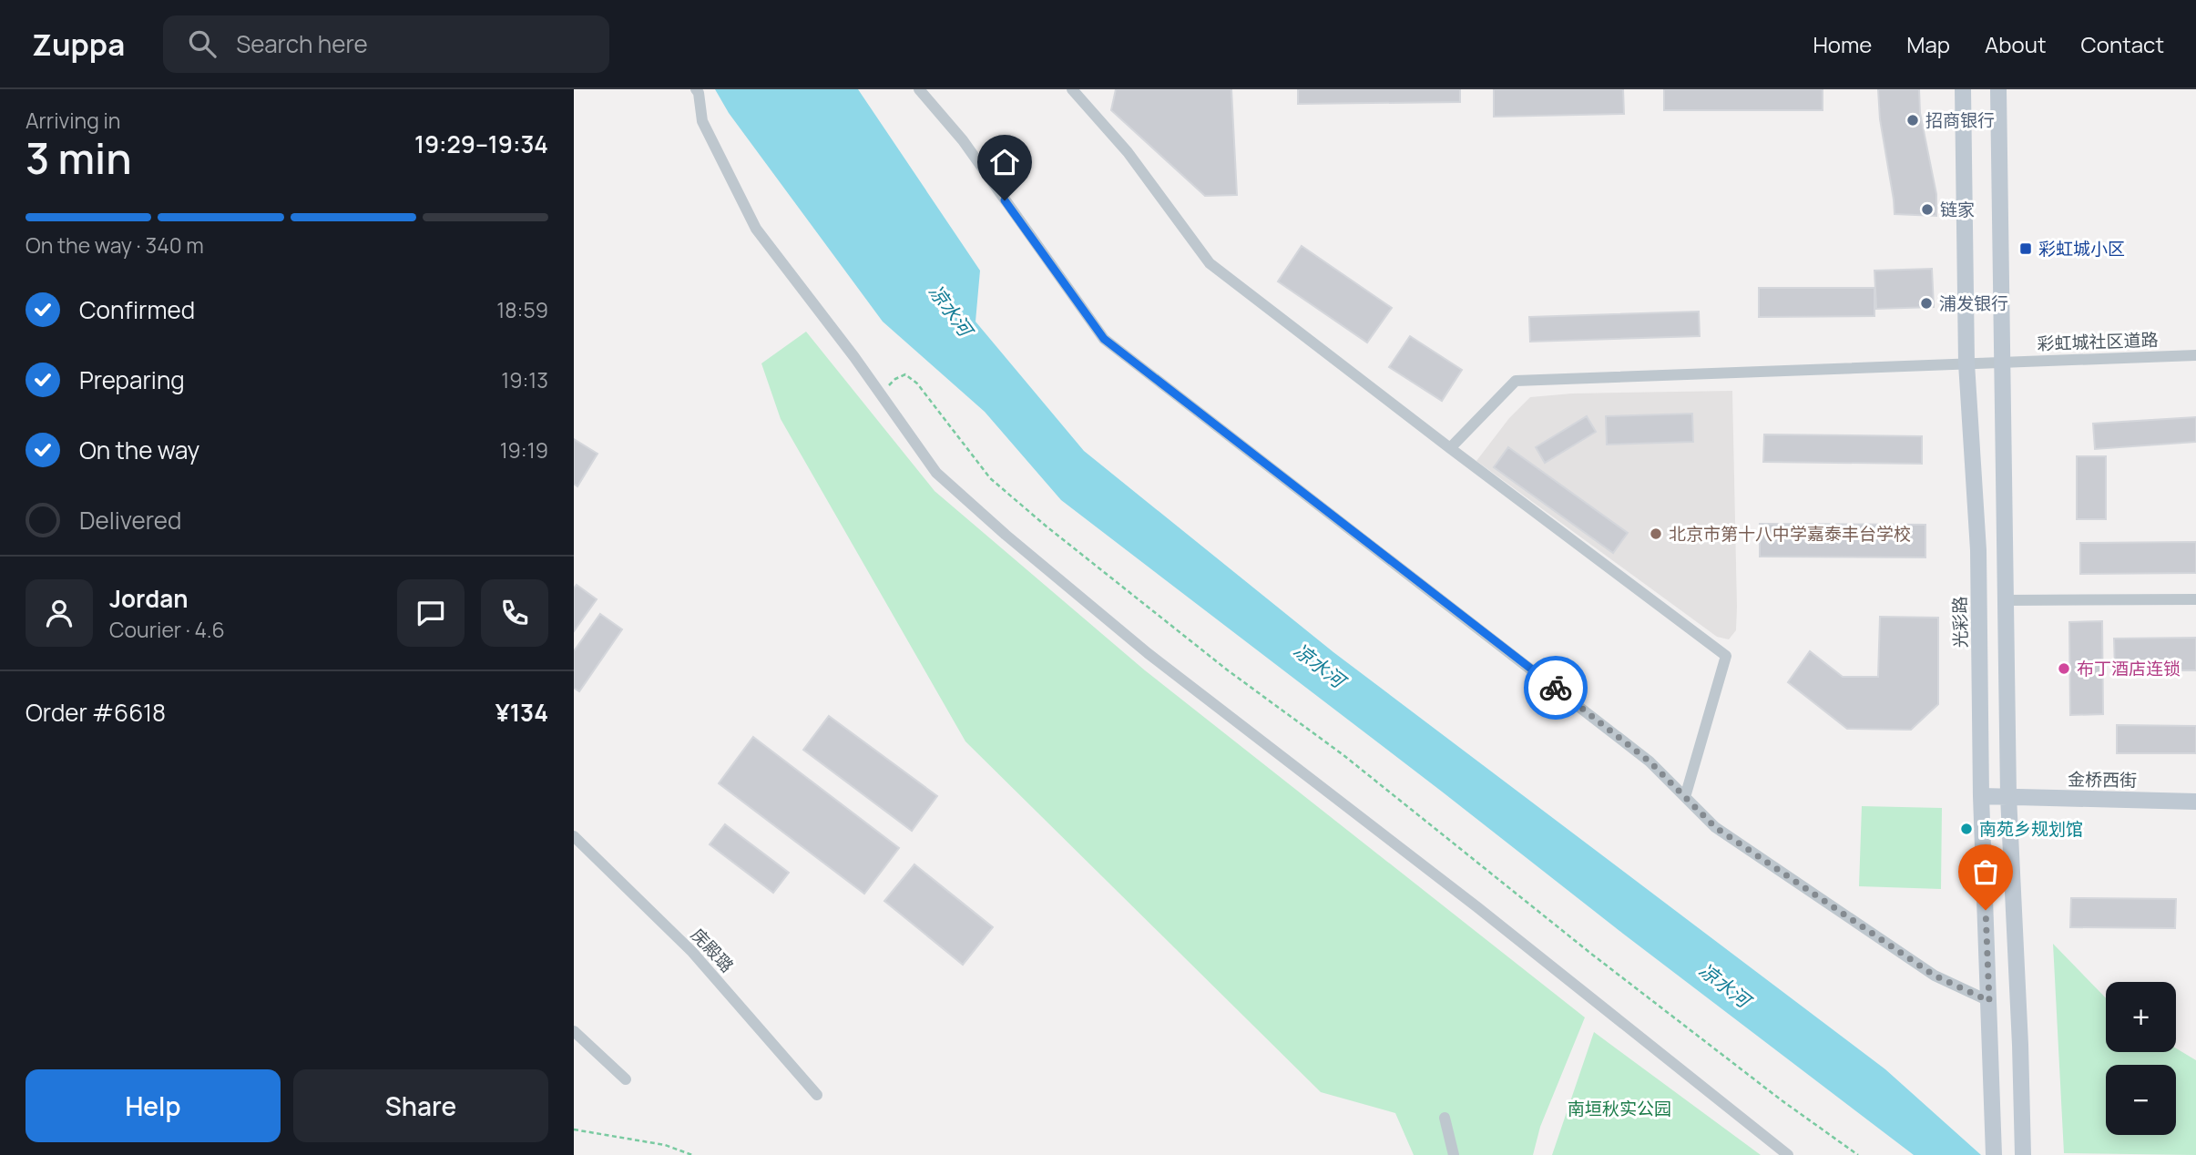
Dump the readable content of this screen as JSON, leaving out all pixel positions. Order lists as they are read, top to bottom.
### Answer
{
  "streets": {
    "main road": ["光彩路", "金桥西街"],
    "street": ["彩虹城社区道路", "庑殿璐"]
  },
  "crossings": [
    ["彩虹城社区道路", "光彩路"],
    ["光彩路", "金桥西街"]
  ],
  "water": ["凉水河"],
  "parks": ["南垣秋实公园"],
  "places": {
    "other": [
      "招商银行",
      "链家",
      "浦发银行",
      "北京市第十八中学嘉泰丰台学校",
      "布丁酒店连锁",
      "南苑乡规划馆"
    ],
    "transit": ["彩虹城小区"]
  },
  "page": {
    "header": "Zuppa",
    "search": "Search here",
    "nav": [
      "Home",
      "Map",
      "About",
      "Contact"
    ],
    "heading": ["3 min", "Arriving in", "19:29–19:34"],
    "panel": [
      "Jordan",
      "Courier · 4.6",
      "Order #6618",
      "¥134"
    ],
    "bar": "On the way · 340 m",
    "list": [
      ["Confirmed", "18:59"],
      ["Preparing", "19:13"],
      ["On the way", "19:19"],
      "Delivered"
    ],
    "map_buttons": ["+", "−"],
    "buttons": ["Help", "Share"]
  }
}
